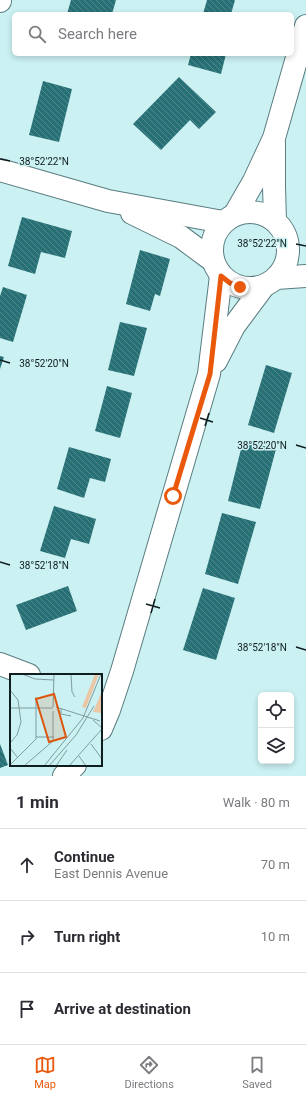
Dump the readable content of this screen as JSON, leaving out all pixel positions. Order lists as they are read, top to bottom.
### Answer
{
  "page": {
    "search": "Search here",
    "heading": ["1 min", "Walk · 80 m"],
    "list": [
      ["Continue", "East Dennis Avenue", "70 m"],
      ["Turn right", "10 m"],
      "Arrive at destination"
    ],
    "nav": ["Map", "Directions", "Saved"]
  },
  "coordinates": ["38°52'22\"N", "38°52'20\"N", "38°52'18\"N"]
}
